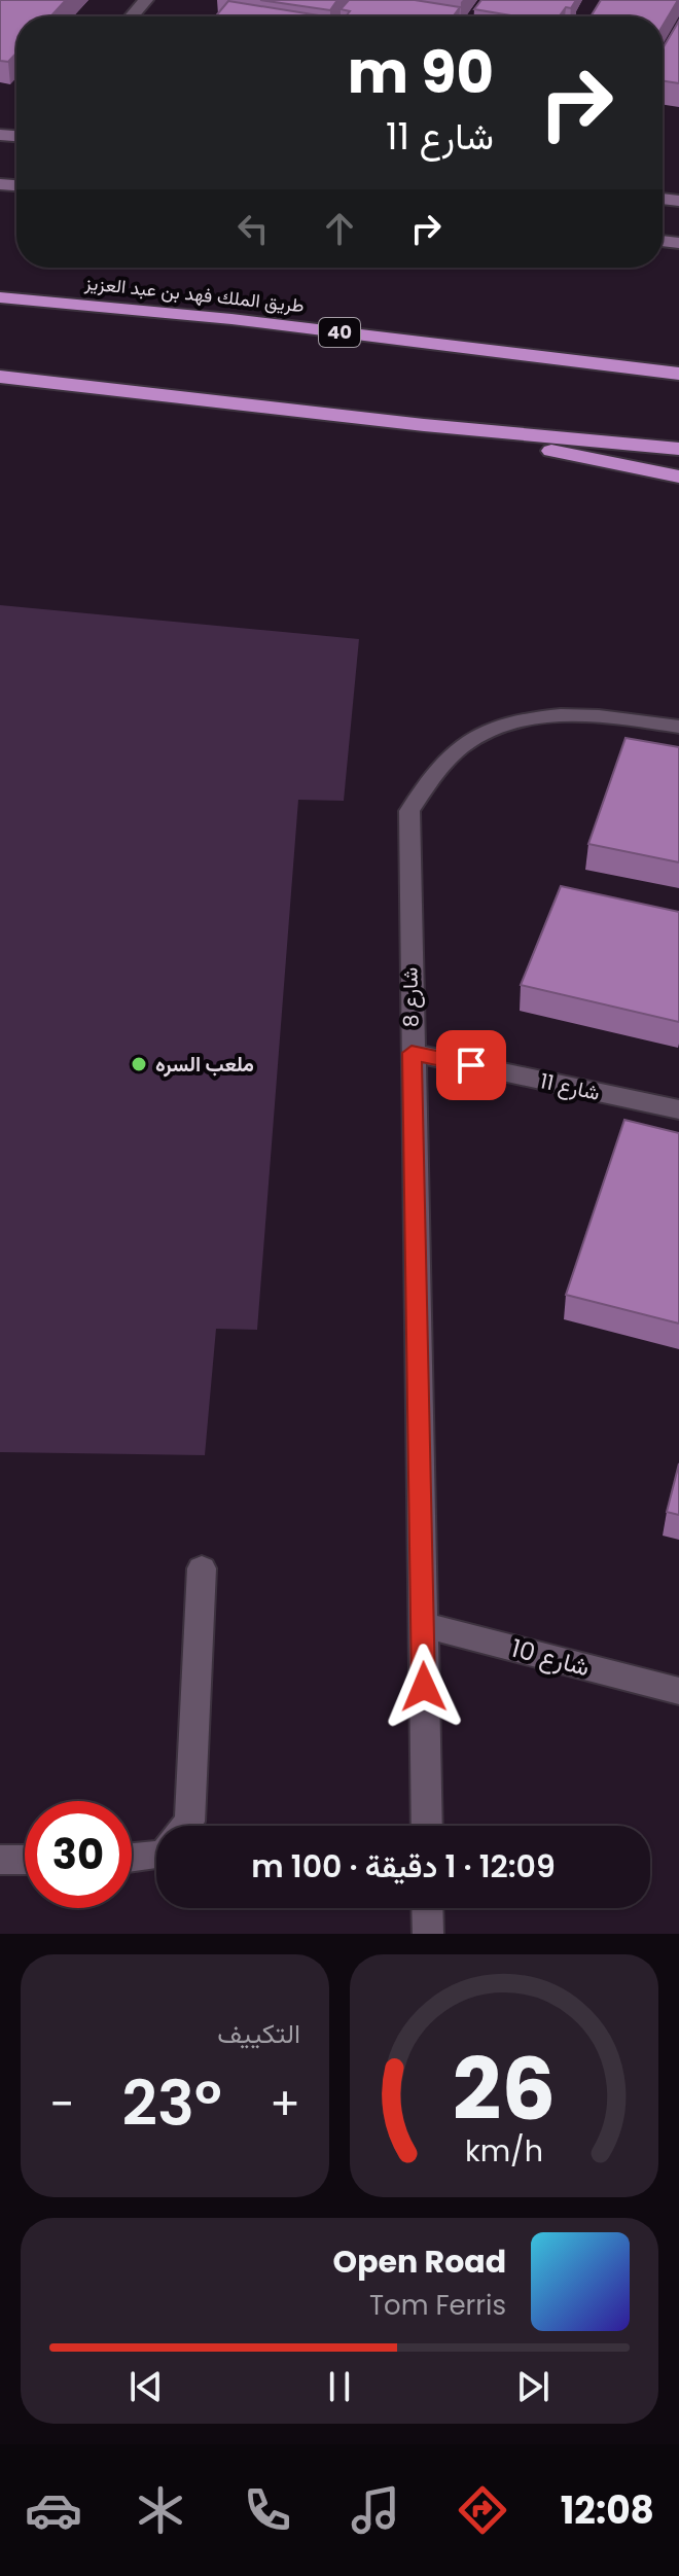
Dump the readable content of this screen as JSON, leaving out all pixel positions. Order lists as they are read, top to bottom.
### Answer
{
  "streets": {
    "highway": ["طريق الملك فهد بن عبد العزيز", "40"],
    "street": ["شارع 8", "شارع 11", "شارع 10"]
  },
  "crossings": [
    ["شارع 8", "شارع 11"],
    ["شارع 8", "شارع 10"]
  ],
  "places": ["ملعب السره"],
  "page": {
    "turn": ["90 m", "شارع 11"],
    "limit": "30",
    "trip": "12:09 · 1 دقيقة · 100 m",
    "tile": "التكييف",
    "heat": ["−", "23°", "+"],
    "song": ["Open Road", "Tom Ferris"],
    "tabs": "12:08",
    "gauge": ["26", "km/h"]
  }
}
